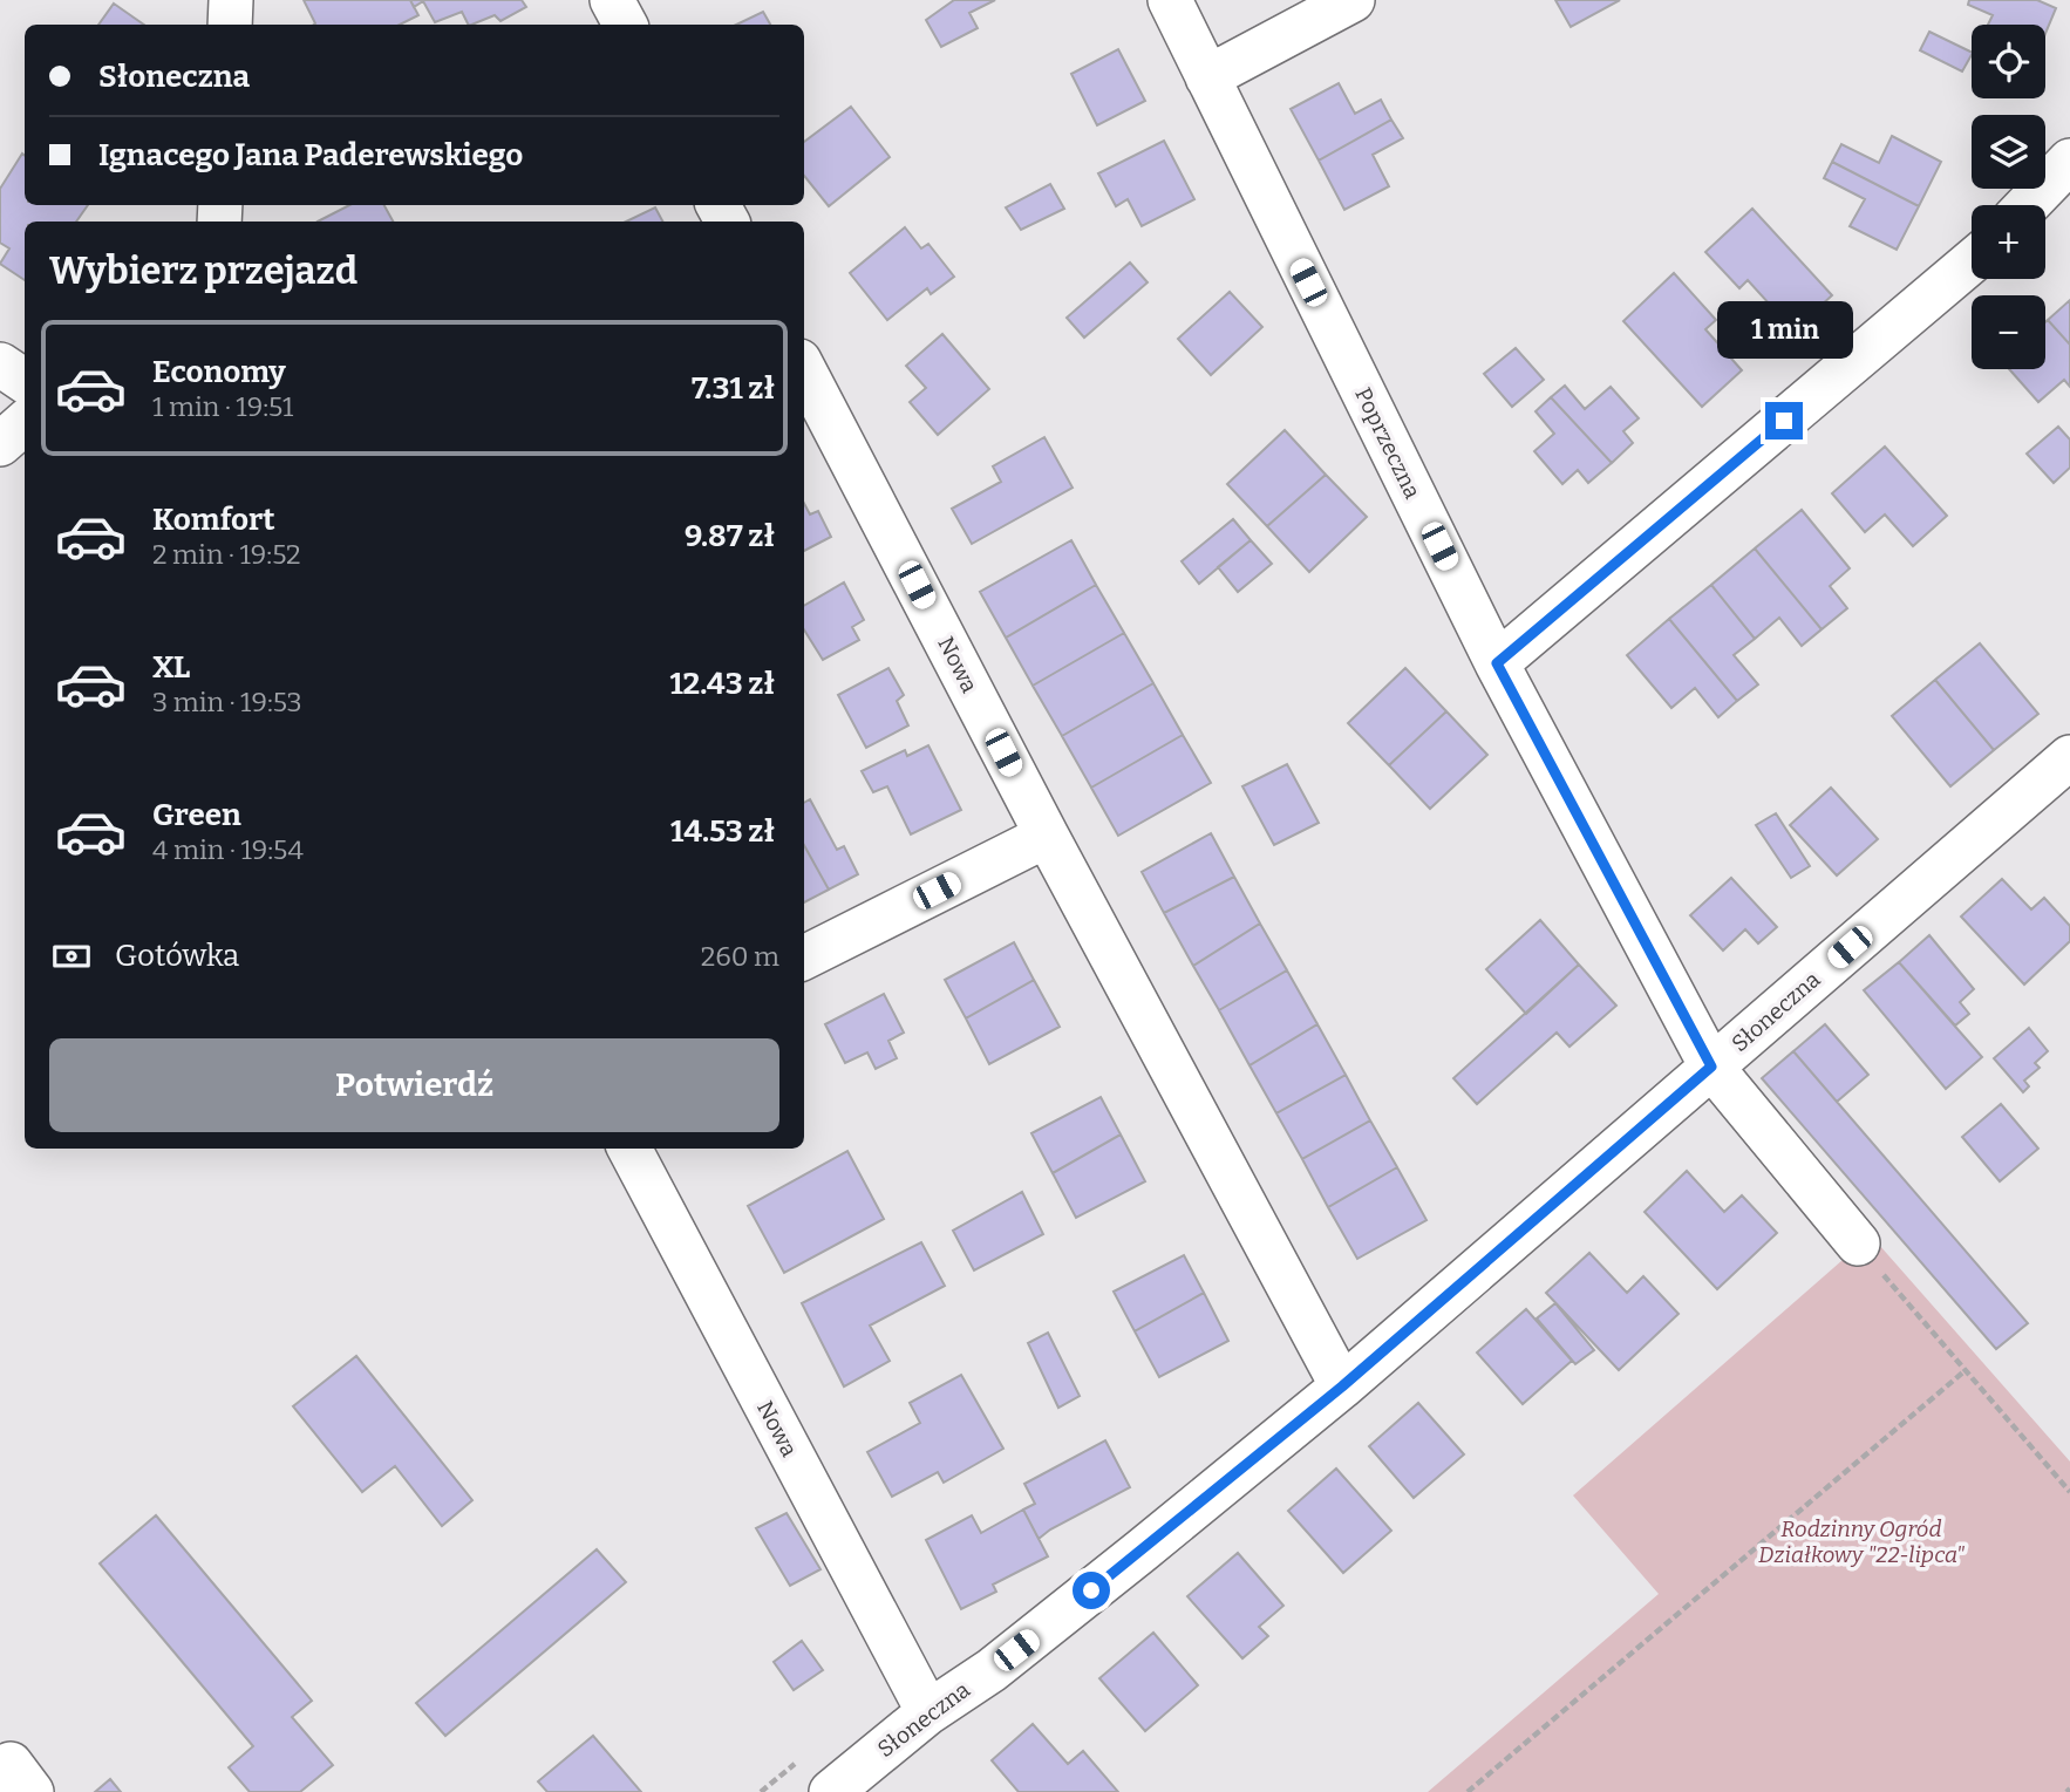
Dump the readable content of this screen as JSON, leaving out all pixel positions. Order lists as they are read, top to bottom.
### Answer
{
  "streets": {
    "street": ["Poprzeczna", "Nowa", "Słoneczna"]
  },
  "crossings": [
    ["Poprzeczna", "Słoneczna"],
    ["Nowa", "Słoneczna"]
  ],
  "parks": ["Rodzinny Ogród Działkowy \"22-lipca\""],
  "page": {
    "map_buttons": ["+", "−"],
    "banner": ["Słoneczna", "Ignacego Jana Paderewskiego"],
    "heading": "Wybierz przejazd",
    "bubble": "1 min",
    "list": [
      {
        "name": "Economy",
        "note": "1 min · 19:51",
        "value": "7.31 zł"
      },
      {
        "name": "Komfort",
        "note": "2 min · 19:52",
        "value": "9.87 zł"
      },
      {
        "name": "XL",
        "note": "3 min · 19:53",
        "value": "12.43 zł"
      },
      {
        "name": "Green",
        "note": "4 min · 19:54",
        "value": "14.53 zł"
      }
    ],
    "pay": ["Gotówka", "260 m"],
    "buttons": "Potwierdź"
  }
}
